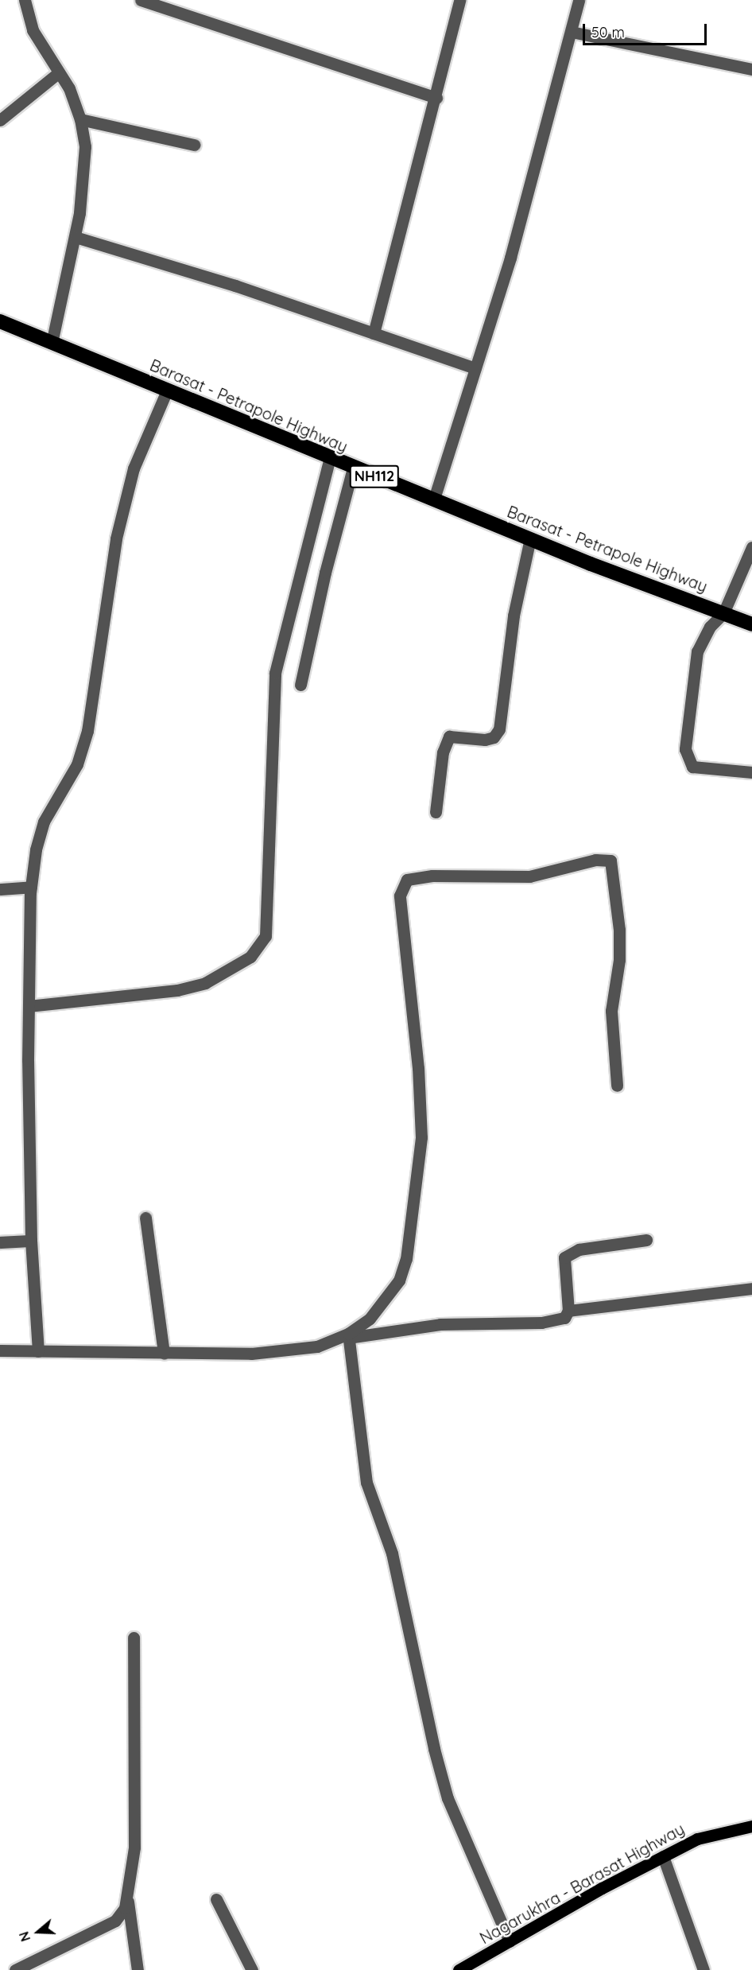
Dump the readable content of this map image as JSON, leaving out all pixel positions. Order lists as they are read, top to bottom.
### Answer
{
  "streets": {
    "highway": ["Barasat - Petrapole Highway", "NH112"],
    "main road": ["Nagarukhra - Barasat Highway"]
  },
  "scale_bar": "50 m",
  "north": "left"
}
